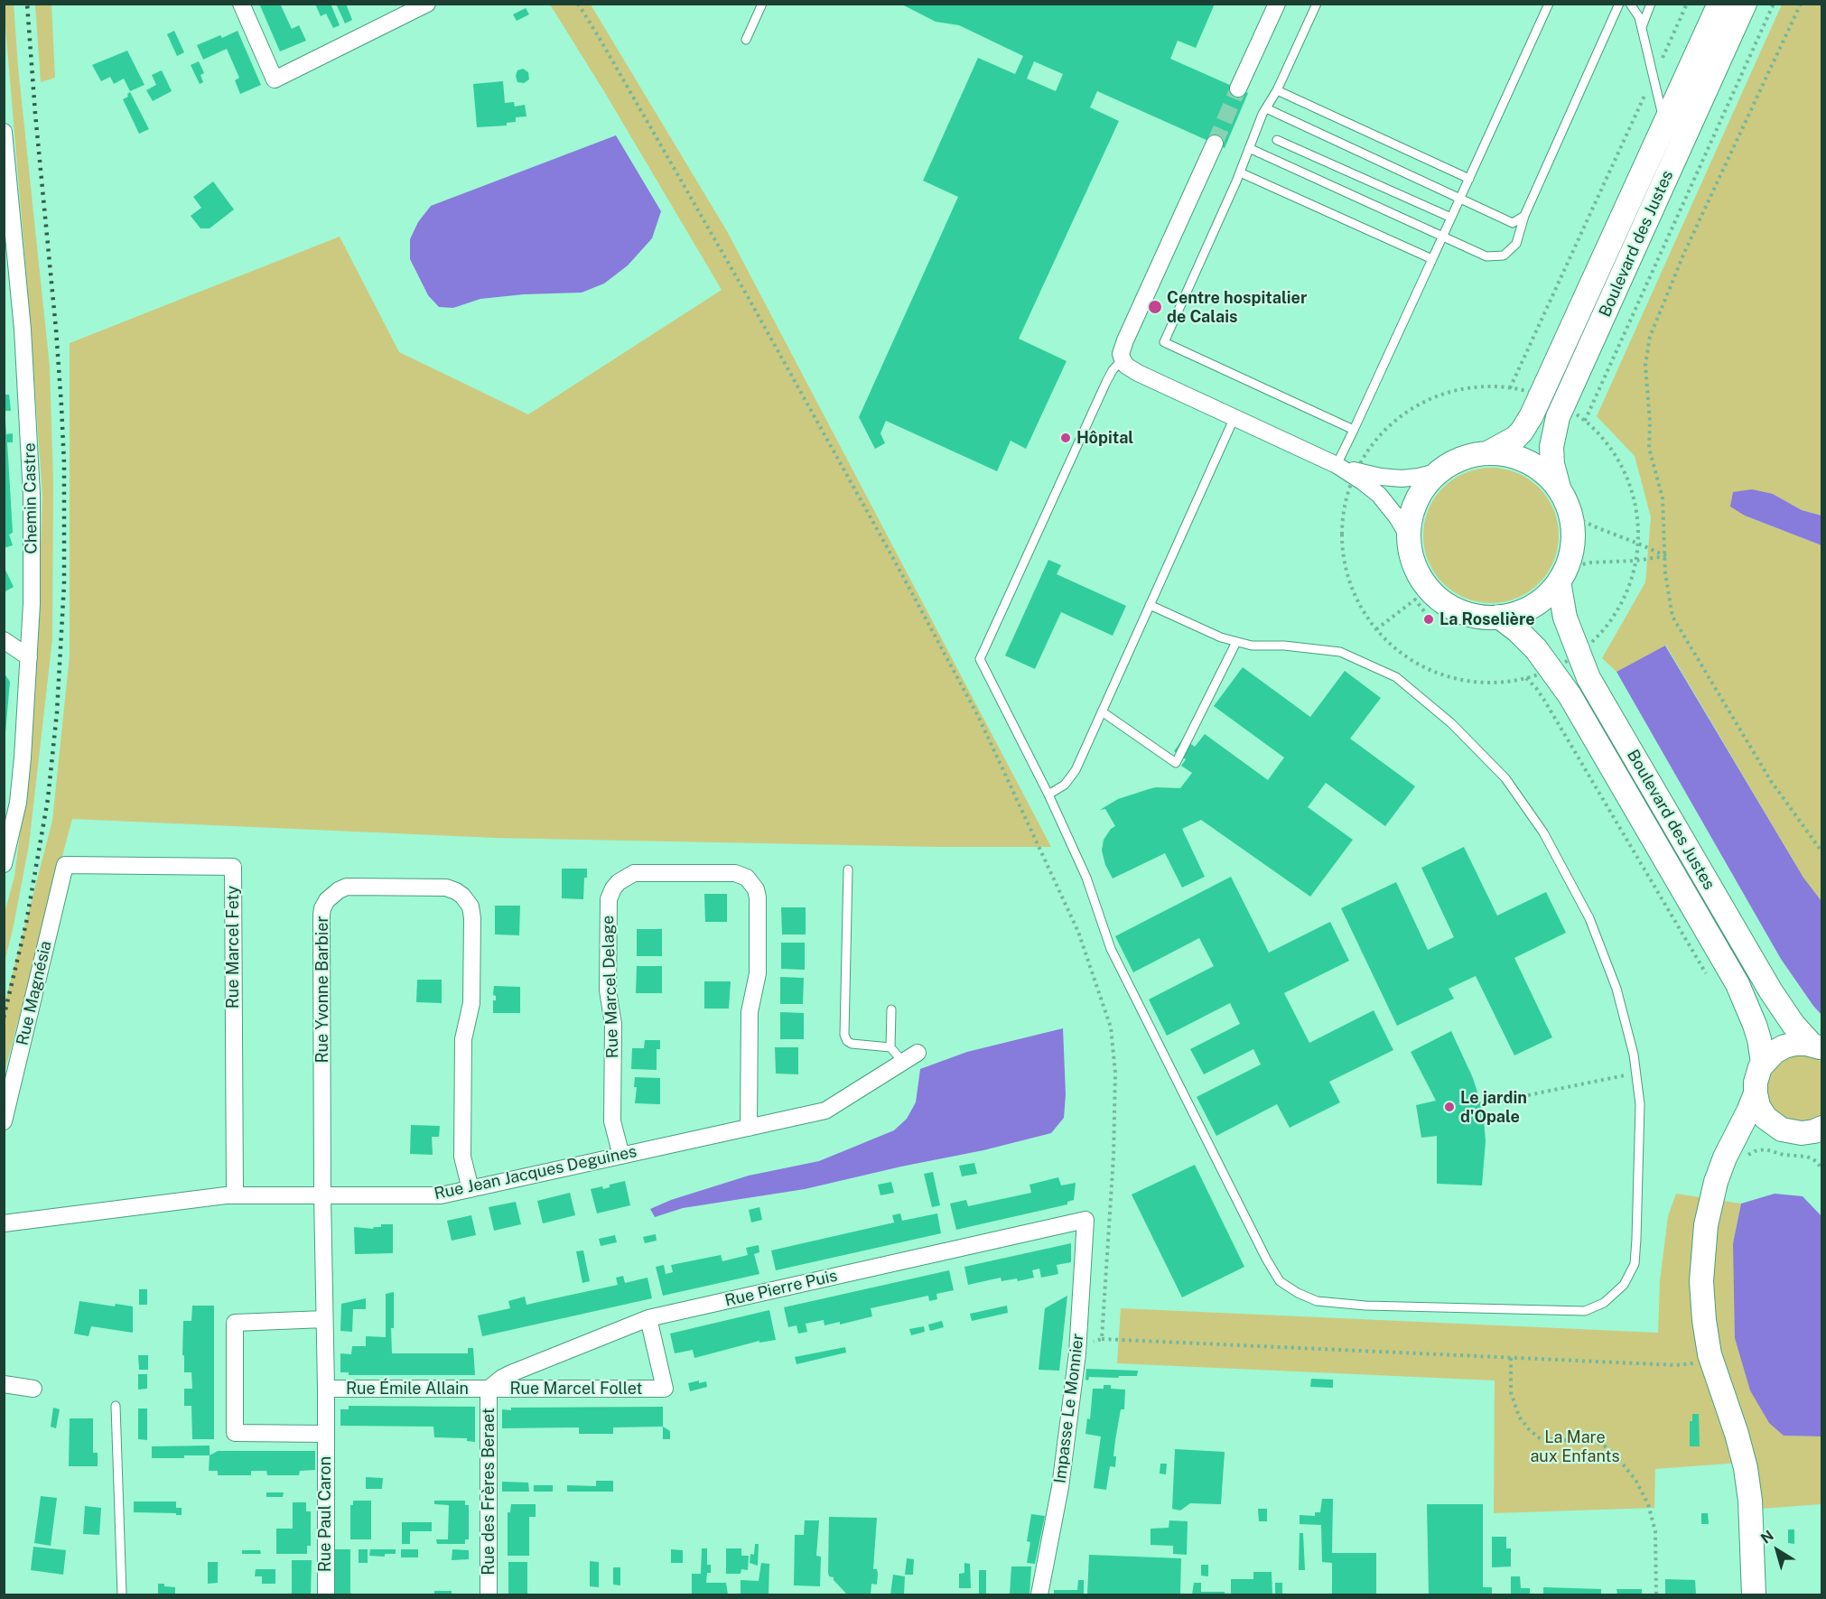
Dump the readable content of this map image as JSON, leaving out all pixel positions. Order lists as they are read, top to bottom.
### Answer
{
  "streets": {
    "street": [
      "Boulevard des Justes",
      "Chemin Castre",
      "Rue Marcel Fety",
      "Rue Marcel Delage",
      "Rue Yvonne Barbier",
      "Rue Magnésia",
      "Rue Jean Jacques Deguines",
      "Rue Pierre Puis",
      "Rue Émile Allain",
      "Rue Marcel Follet",
      "Impasse Le Monnier",
      "Rue des Frères Beraet",
      "Rue Paul Caron"
    ]
  },
  "crossings": [
    ["Rue Marcel Fety", "Rue Magnésia"],
    ["Rue Marcel Fety", "Rue Jean Jacques Deguines"],
    ["Rue Marcel Delage", "Rue Jean Jacques Deguines"],
    ["Rue Yvonne Barbier", "Rue Jean Jacques Deguines"],
    ["Rue Yvonne Barbier", "Rue Paul Caron"],
    ["Rue Jean Jacques Deguines", "Rue Paul Caron"],
    ["Rue Pierre Puis", "Rue Émile Allain"],
    ["Rue Pierre Puis", "Rue Marcel Follet"],
    ["Rue Pierre Puis", "Impasse Le Monnier"],
    ["Rue Pierre Puis", "Rue des Frères Beraet"],
    ["Rue Émile Allain", "Rue Marcel Follet"],
    ["Rue Émile Allain", "Rue des Frères Beraet"],
    ["Rue Émile Allain", "Rue Paul Caron"],
    ["Rue Marcel Follet", "Rue des Frères Beraet"]
  ],
  "parks": ["La Mare aux Enfants"],
  "places": [
    "Centre hospitalier de Calais",
    "Hôpital",
    "La Roselière",
    "Le jardin d'Opale"
  ],
  "north": "top left"
}
